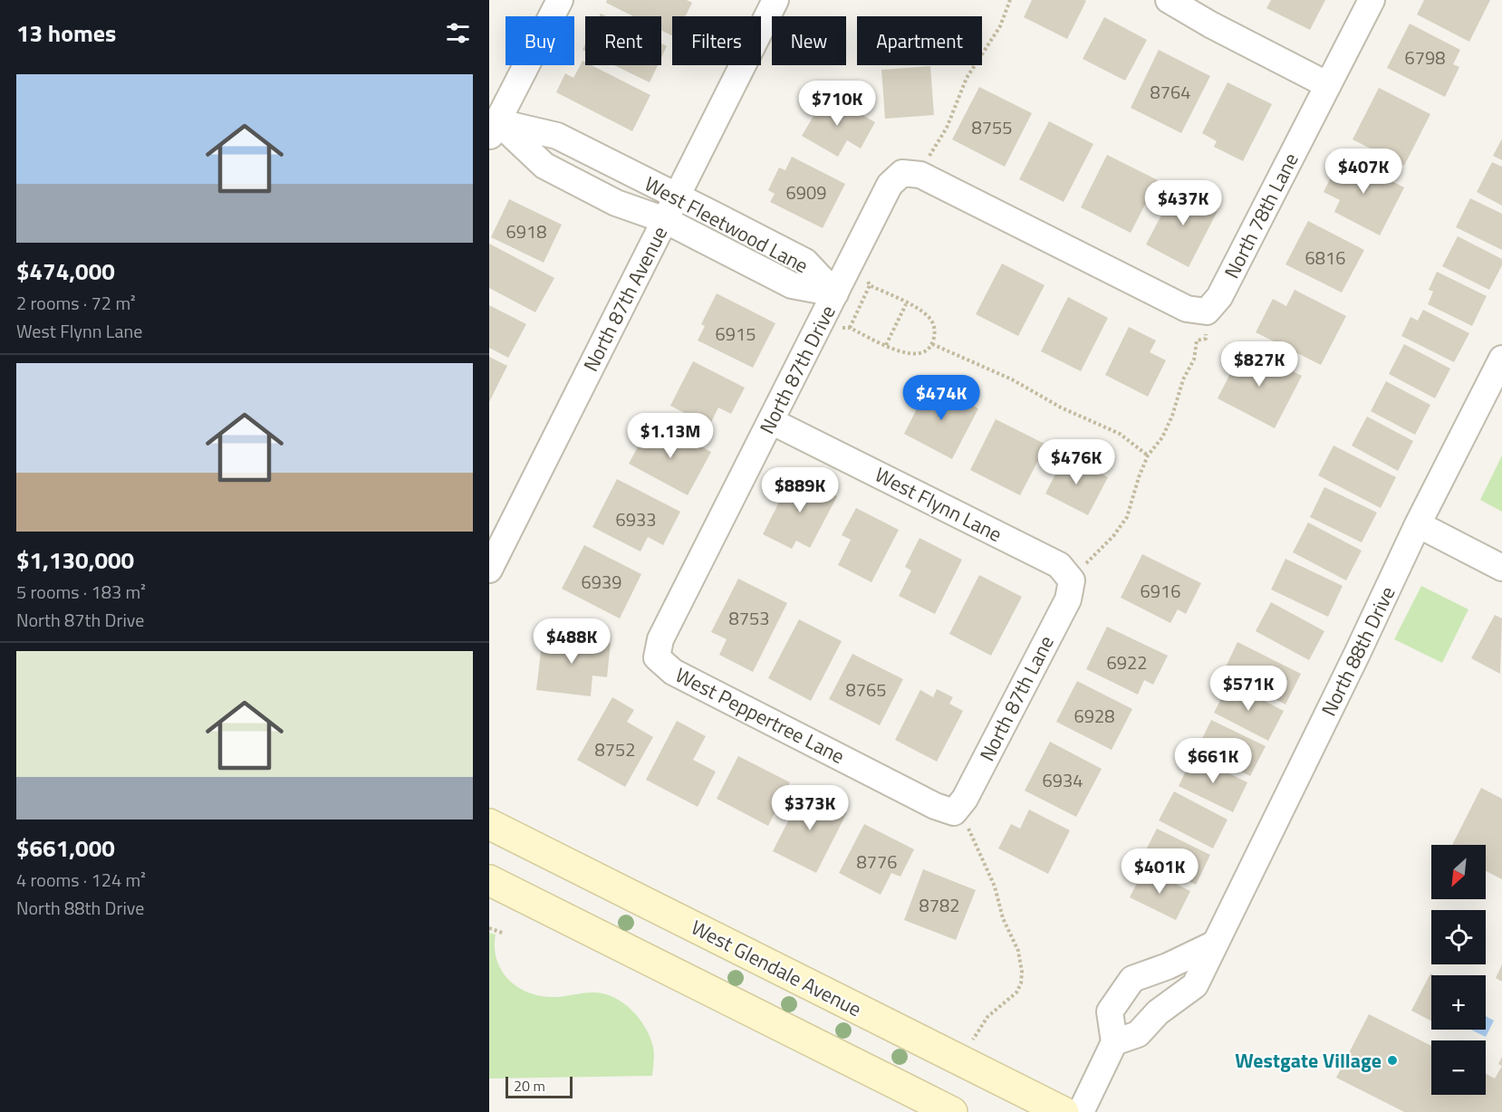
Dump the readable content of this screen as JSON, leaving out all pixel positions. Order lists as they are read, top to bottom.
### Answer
{
  "streets": {
    "main road": ["West Glendale Avenue"],
    "street": [
      "North 78th Lane",
      "West Fleetwood Lane",
      "North 87th Avenue",
      "North 87th Drive",
      "West Flynn Lane",
      "North 88th Drive",
      "North 87th Lane",
      "West Peppertree Lane"
    ]
  },
  "crossings": [
    ["West Fleetwood Lane", "North 87th Avenue"],
    ["West Fleetwood Lane", "North 87th Drive"],
    ["North 87th Drive", "West Flynn Lane"],
    ["North 87th Drive", "West Peppertree Lane"],
    ["West Flynn Lane", "North 87th Lane"],
    ["North 87th Lane", "West Peppertree Lane"]
  ],
  "places": ["Westgate Village"],
  "house_numbers": [
    "6798",
    "8764",
    "8755",
    "6909",
    "6918",
    "6816",
    "6915",
    "6933",
    "6939",
    "6916",
    "8753",
    "6922",
    "8765",
    "6928",
    "8752",
    "6934",
    "8776",
    "8782"
  ],
  "scale_bar": "20 m",
  "north": "bottom left",
  "page": {
    "heading": "13 homes",
    "chip": [
      "Buy",
      "Rent",
      "Filters",
      "New",
      "Apartment"
    ],
    "list": [
      {
        "name": "$474,000",
        "note": "2 rooms · 72 m² · West Flynn Lane"
      },
      {
        "name": "$1,130,000",
        "note": "5 rooms · 183 m² · North 87th Drive"
      },
      {
        "name": "$661,000",
        "note": "4 rooms · 124 m² · North 88th Drive"
      }
    ],
    "price": [
      "$710K",
      "$407K",
      "$437K",
      "$827K",
      "$474K",
      "$1.13M",
      "$476K",
      "$889K",
      "$488K",
      "$571K",
      "$661K",
      "$373K",
      "$401K"
    ],
    "map_buttons": ["+", "−"],
    "scale": "20 m"
  }
}
